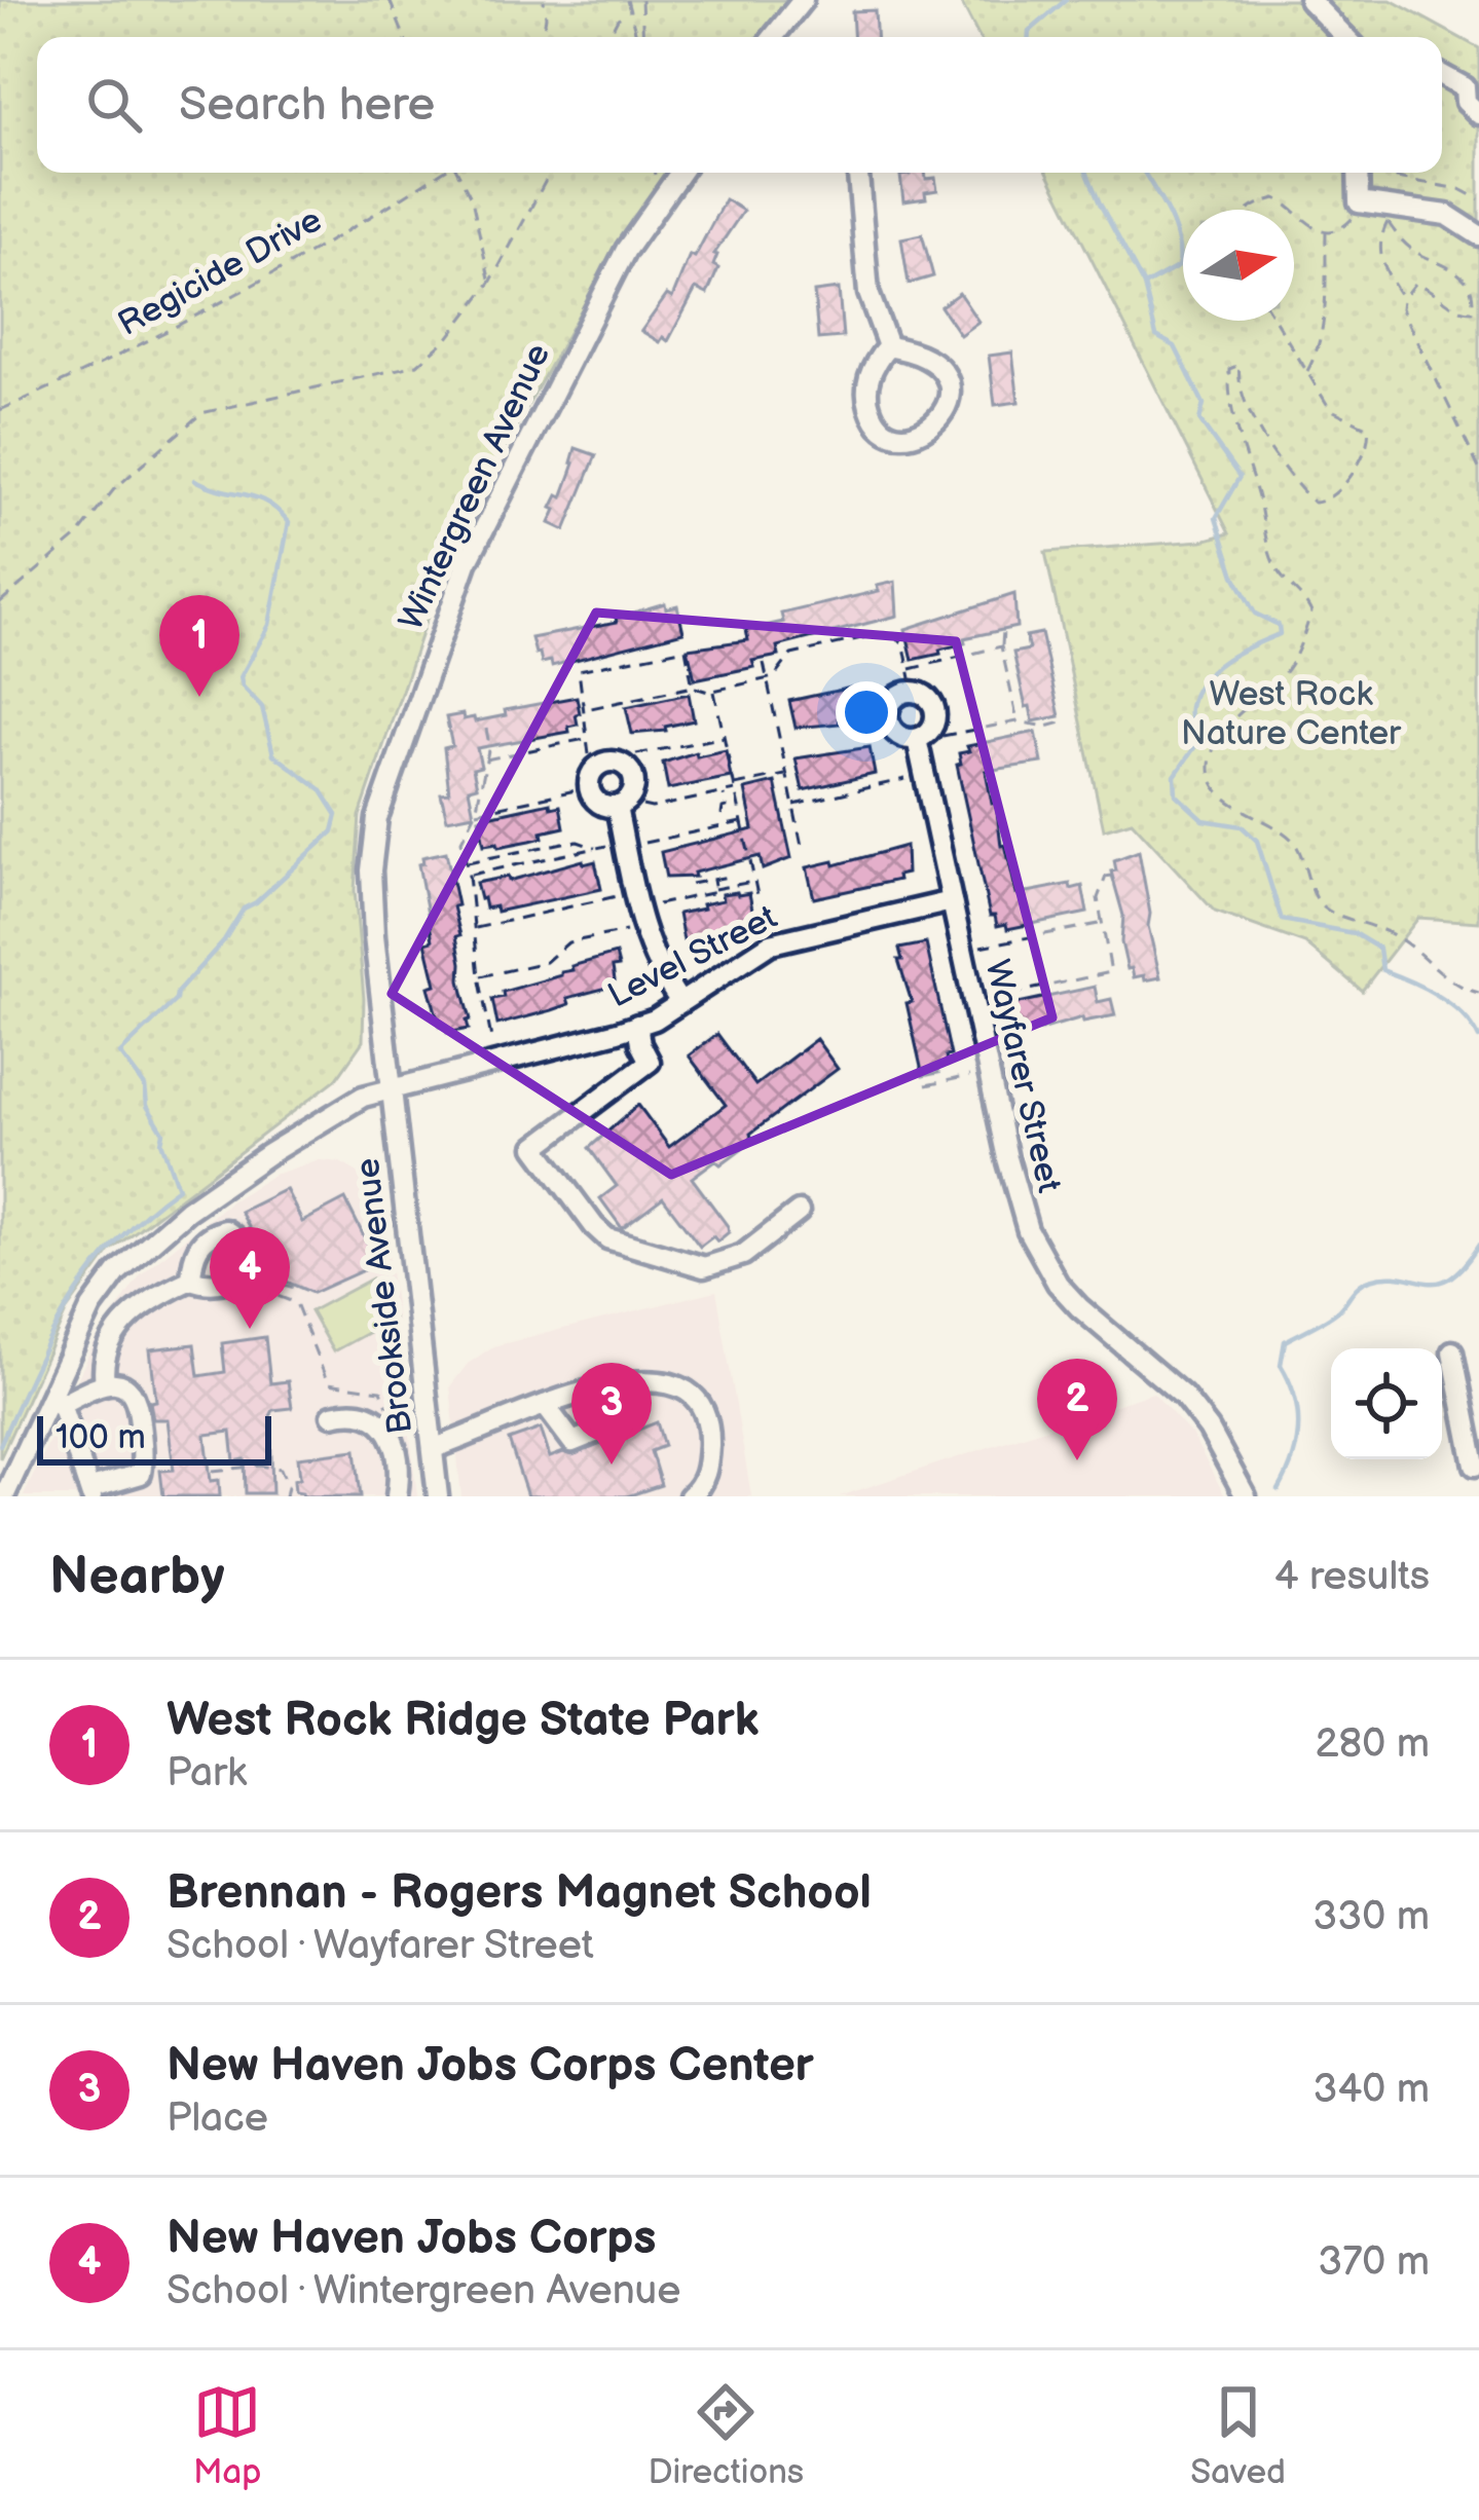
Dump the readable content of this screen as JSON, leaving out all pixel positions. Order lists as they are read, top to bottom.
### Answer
{
  "streets": {
    "street": [
      "Wintergreen Avenue",
      "Level Street",
      "Wayfarer Street",
      "Brookside Avenue"
    ],
    "path": ["Regicide Drive"]
  },
  "crossings": [
    ["Wintergreen Avenue", "Level Street"],
    ["Wintergreen Avenue", "Brookside Avenue"],
    ["Level Street", "Wayfarer Street"],
    ["Level Street", "Brookside Avenue"]
  ],
  "parks": ["West Rock Nature Center"],
  "scale_bar": "100 m",
  "north": "right",
  "page": {
    "search": "Search here",
    "pins": [
      "1",
      "4",
      "2",
      "3"
    ],
    "scale": "100 m",
    "heading": ["Nearby", "4 results"],
    "list": [
      {
        "mark": "1",
        "name": "West Rock Ridge State Park",
        "note": "Park",
        "value": "280 m"
      },
      {
        "mark": "2",
        "name": "Brennan - Rogers Magnet School",
        "note": "School · Wayfarer Street",
        "value": "330 m"
      },
      {
        "mark": "3",
        "name": "New Haven Jobs Corps Center",
        "note": "Place",
        "value": "340 m"
      },
      {
        "mark": "4",
        "name": "New Haven Jobs Corps",
        "note": "School · Wintergreen Avenue",
        "value": "370 m"
      }
    ],
    "nav": ["Map", "Directions", "Saved"]
  }
}
